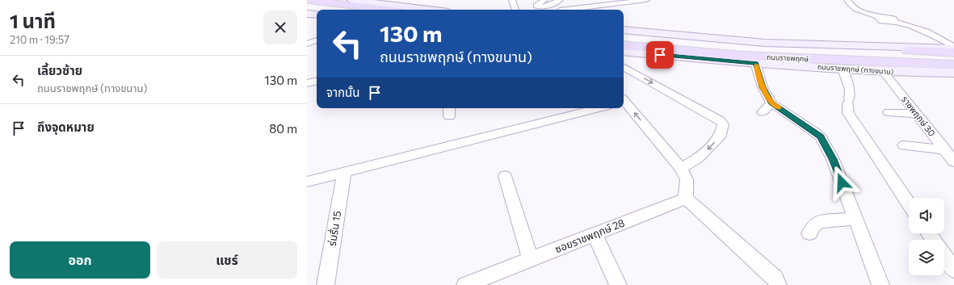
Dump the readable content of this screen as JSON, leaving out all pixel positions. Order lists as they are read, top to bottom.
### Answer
{
  "streets": {
    "main road": ["ถนนราชพฤกษ์", "ถนนราชพฤกษ์ (ทางขนาน)"],
    "street": ["ราชพฤกษ์ 30", "ร่มรื่น 15", "ซอยราชพฤกษ์ 28"]
  },
  "crossings": [
    ["ถนนราชพฤกษ์ (ทางขนาน)", "ราชพฤกษ์ 30"]
  ],
  "page": {
    "heading": ["1 นาที", "210 m · 19:57"],
    "turn": ["130 m", "ถนนราชพฤกษ์ (ทางขนาน)"],
    "list": [
      {
        "name": "เลี้ยวซ้าย",
        "note": "ถนนราชพฤกษ์ (ทางขนาน)",
        "value": "130 m"
      },
      {
        "name": "ถึงจุดหมาย",
        "value": "80 m"
      }
    ],
    "then": "จากนั้น",
    "buttons": ["ออก", "แชร์"]
  }
}
